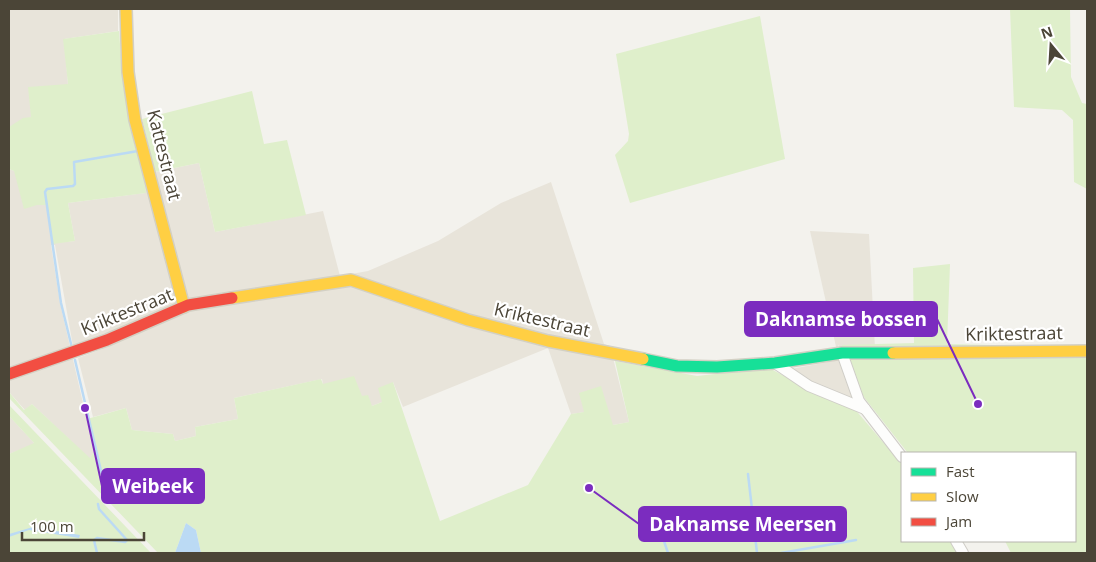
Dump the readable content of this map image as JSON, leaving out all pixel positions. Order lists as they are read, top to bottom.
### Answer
{
  "streets": {
    "street": ["Kattestraat", "Kriktestraat"]
  },
  "crossings": [
    ["Kattestraat", "Kriktestraat"]
  ],
  "places": ["Daknamse bossen", "Weibeek", "Daknamse Meersen"],
  "legend": ["Fast", "Slow", "Jam"],
  "scale_bar": "100 m",
  "north": "top"
}
